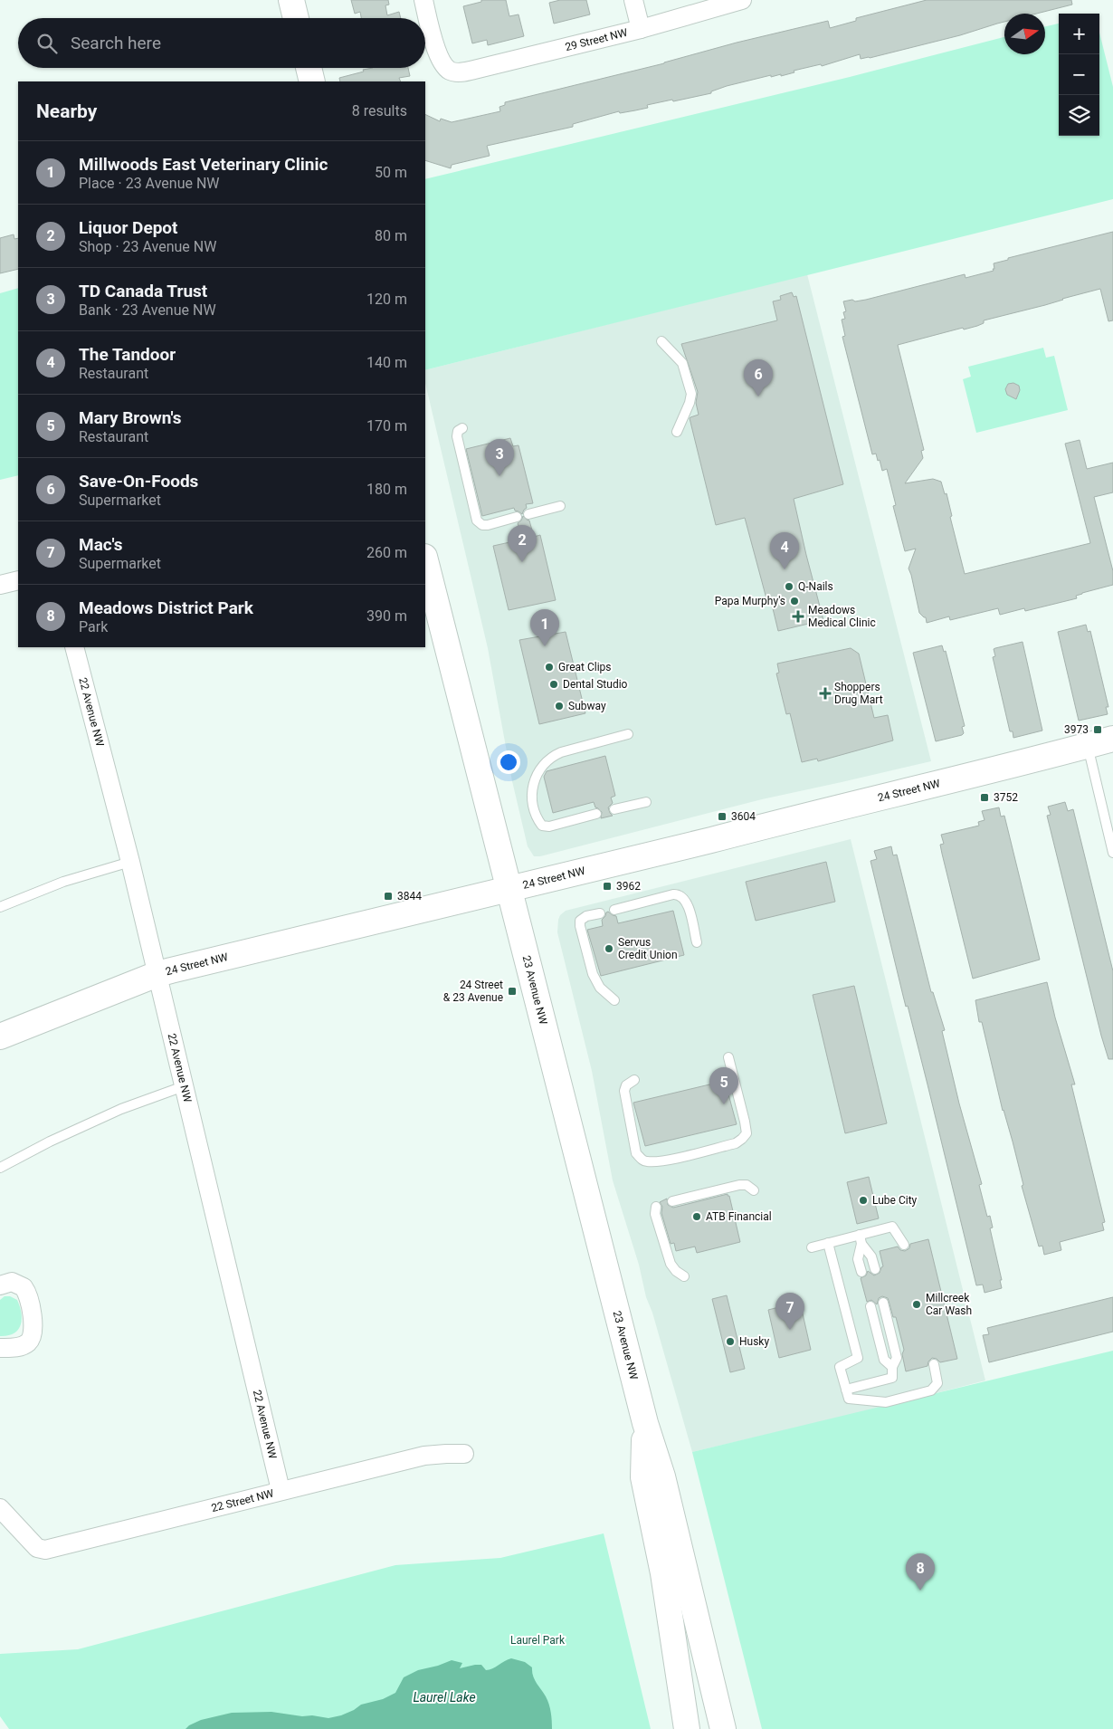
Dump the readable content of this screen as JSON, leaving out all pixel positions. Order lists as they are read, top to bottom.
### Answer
{
  "streets": {
    "main road": ["24 Street NW", "23 Avenue NW"],
    "street": ["29 Street NW", "22 Avenue NW", "22 Street NW"]
  },
  "crossings": [
    ["22 Avenue NW", "24 Street NW"],
    ["22 Avenue NW", "22 Street NW"],
    ["24 Street NW", "23 Avenue NW"]
  ],
  "water": ["Laurel Lake"],
  "parks": ["Laurel Park"],
  "places": {
    "other": [
      "Q-Nails",
      "Papa Murphy's",
      "Great Clips",
      "Dental Studio",
      "Subway",
      "Servus Credit Union",
      "Lube City",
      "ATB Financial",
      "Millcreek Car Wash",
      "Husky"
    ],
    "health": ["Meadows Medical Clinic", "Shoppers Drug Mart"],
    "transit": [
      "3973",
      "3752",
      "3604",
      "3962",
      "3844",
      "24 Street & 23 Avenue"
    ]
  },
  "north": "right",
  "page": {
    "map_buttons": ["+", "−"],
    "search": "Search here",
    "heading": ["Nearby", "8 results"],
    "list": [
      {
        "mark": "1",
        "name": "Millwoods East Veterinary Clinic",
        "note": "Place · 23 Avenue NW",
        "value": "50 m"
      },
      {
        "mark": "2",
        "name": "Liquor Depot",
        "note": "Shop · 23 Avenue NW",
        "value": "80 m"
      },
      {
        "mark": "3",
        "name": "TD Canada Trust",
        "note": "Bank · 23 Avenue NW",
        "value": "120 m"
      },
      {
        "mark": "4",
        "name": "The Tandoor",
        "note": "Restaurant",
        "value": "140 m"
      },
      {
        "mark": "5",
        "name": "Mary Brown's",
        "note": "Restaurant",
        "value": "170 m"
      },
      {
        "mark": "6",
        "name": "Save-On-Foods",
        "note": "Supermarket",
        "value": "180 m"
      },
      {
        "mark": "7",
        "name": "Mac's",
        "note": "Supermarket",
        "value": "260 m"
      },
      {
        "mark": "8",
        "name": "Meadows District Park",
        "note": "Park",
        "value": "390 m"
      }
    ],
    "pins": [
      "6",
      "3",
      "2",
      "4",
      "1",
      "5",
      "7",
      "8"
    ]
  }
}
